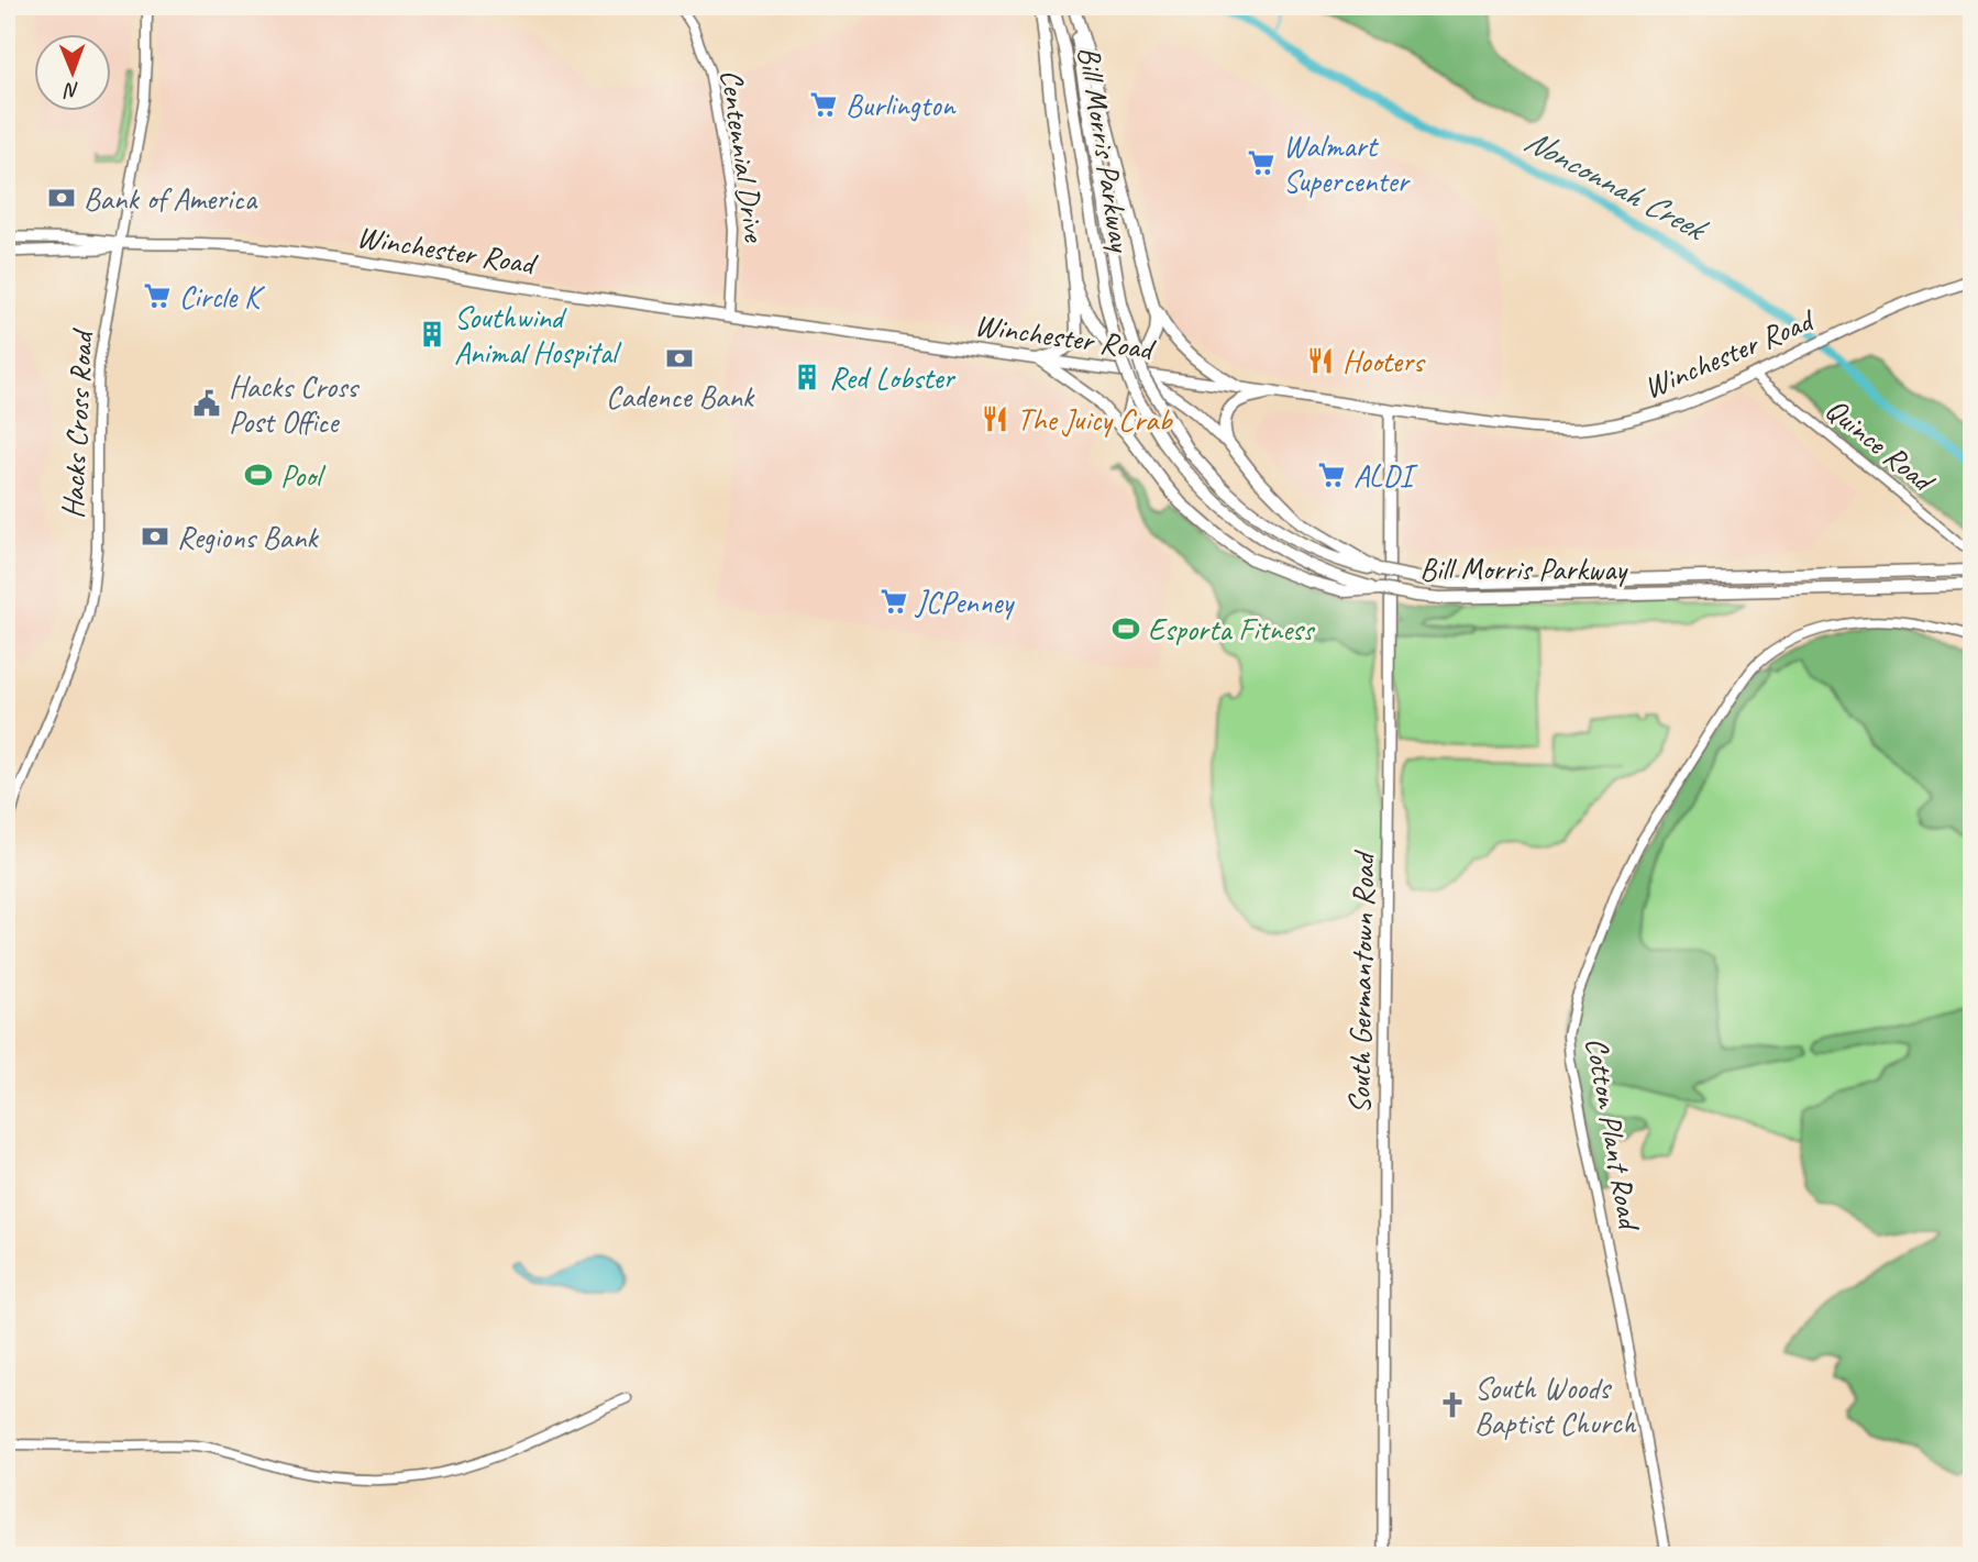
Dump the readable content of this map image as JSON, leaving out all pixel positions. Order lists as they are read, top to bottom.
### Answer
{
  "streets": {
    "highway": ["Bill Morris Parkway"],
    "main road": ["Winchester Road", "South Germantown Road"],
    "street": [
      "Centennial Drive",
      "Hacks Cross Road",
      "Quince Road",
      "Cotton Plant Road"
    ]
  },
  "crossings": [
    ["Centennial Drive", "Winchester Road"],
    ["Winchester Road", "Hacks Cross Road"],
    ["Winchester Road", "Quince Road"],
    ["Winchester Road", "South Germantown Road"]
  ],
  "water": ["Nonconnah Creek"],
  "places": {
    "supermarket": [
      "Burlington",
      "Walmart Supercenter",
      "Circle K",
      "ALDI",
      "JCPenney"
    ],
    "bank": ["Bank of America", "Cadence Bank", "Regions Bank"],
    "building": ["Southwind Animal Hospital", "Red Lobster"],
    "restaurant": ["Hooters", "The Juicy Crab"],
    "public building": ["Hacks Cross Post Office"],
    "sports": ["Pool", "Esporta Fitness"],
    "church": ["South Woods Baptist Church"]
  },
  "north": "bottom"
}
